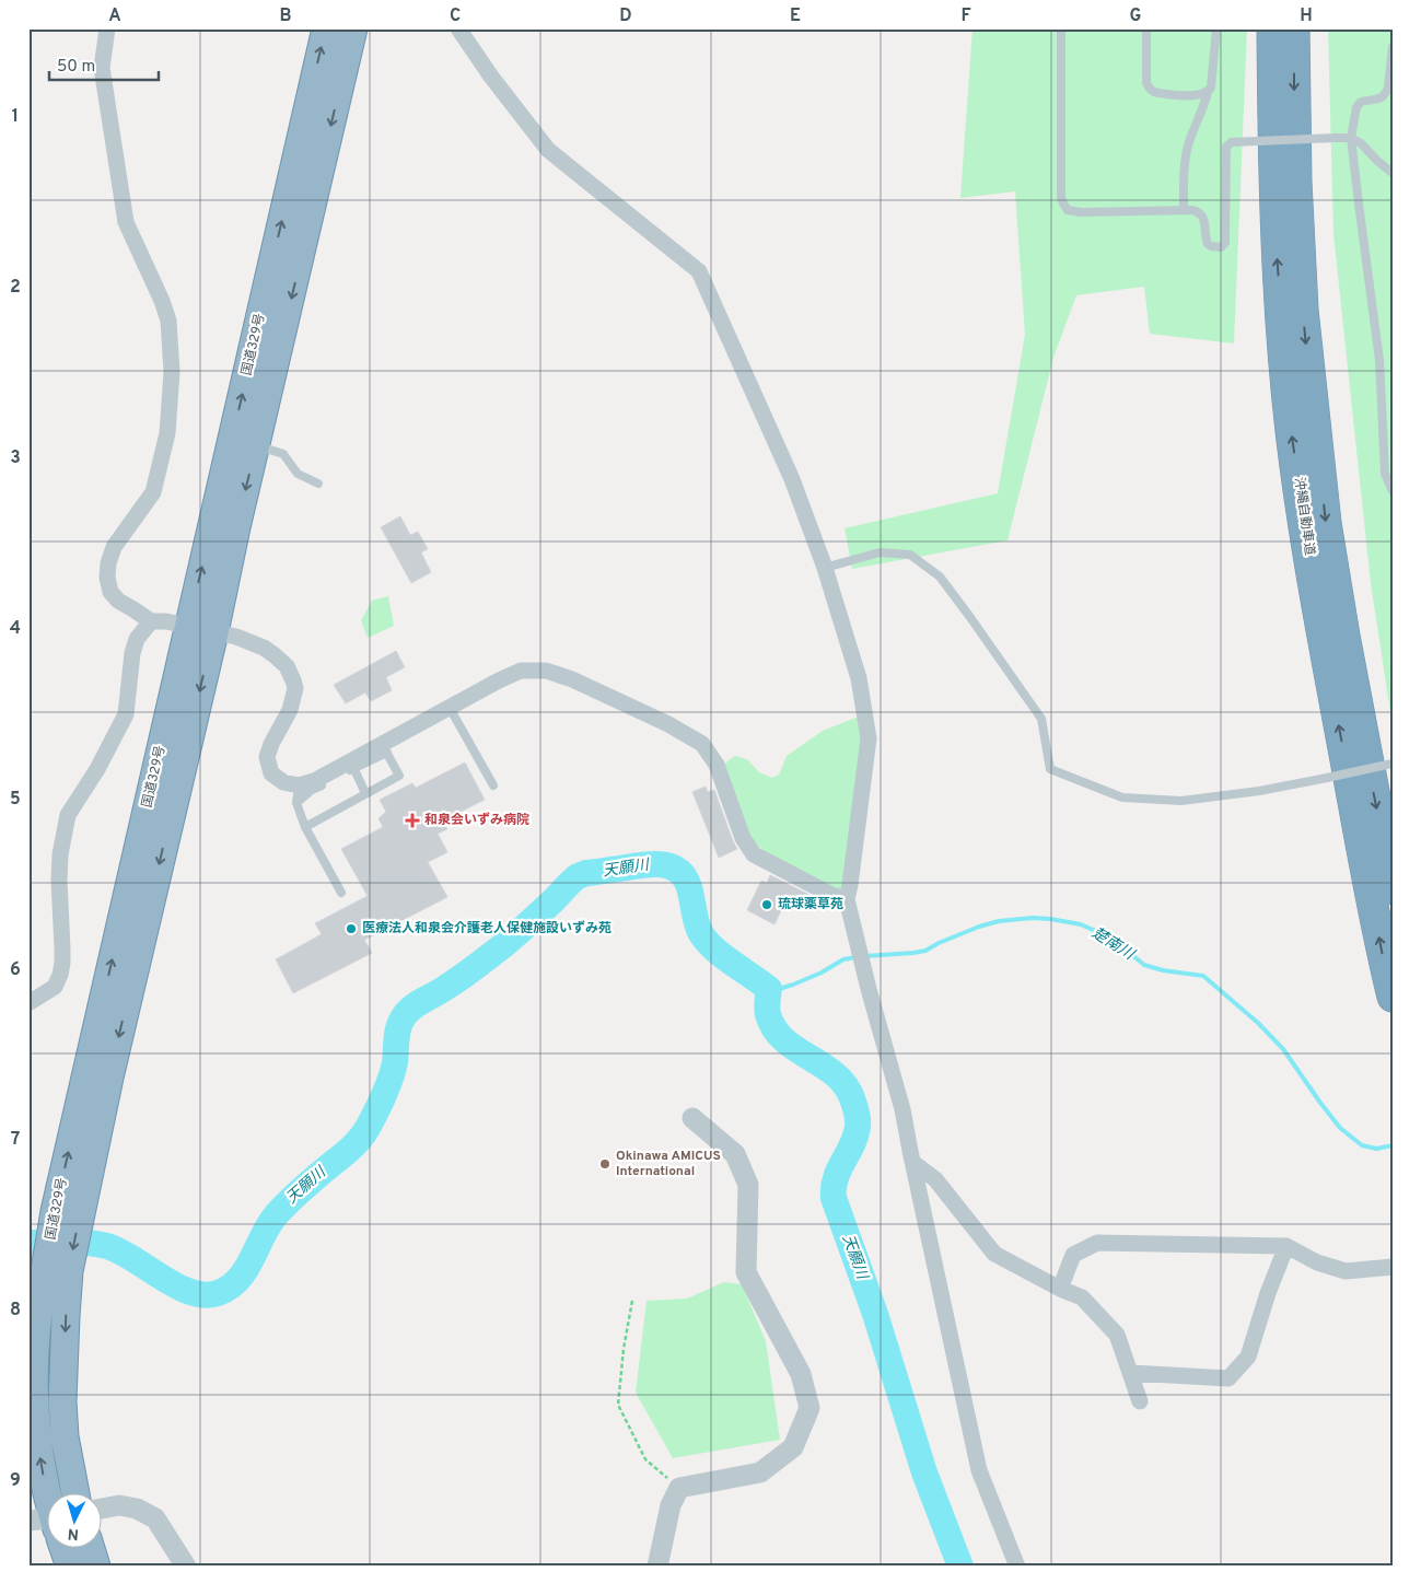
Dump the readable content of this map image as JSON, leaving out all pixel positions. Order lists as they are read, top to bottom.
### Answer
{
  "streets": {
    "highway": ["国道329号", "沖縄自動車道"]
  },
  "water": ["天願川", "楚南川"],
  "places": {
    "health": ["和泉会いずみ病院"],
    "other": ["琉球薬草苑", "医療法人和泉会介護老人保健施設いずみ苑", "Okinawa AMICUS International"]
  },
  "scale_bar": "50 m",
  "north": "bottom",
  "grid": {
    "columns": [
      "A",
      "B",
      "C",
      "D",
      "E",
      "F",
      "G",
      "H"
    ],
    "rows": [
      "1",
      "2",
      "3",
      "4",
      "5",
      "6",
      "7",
      "8",
      "9"
    ]
  }
}
